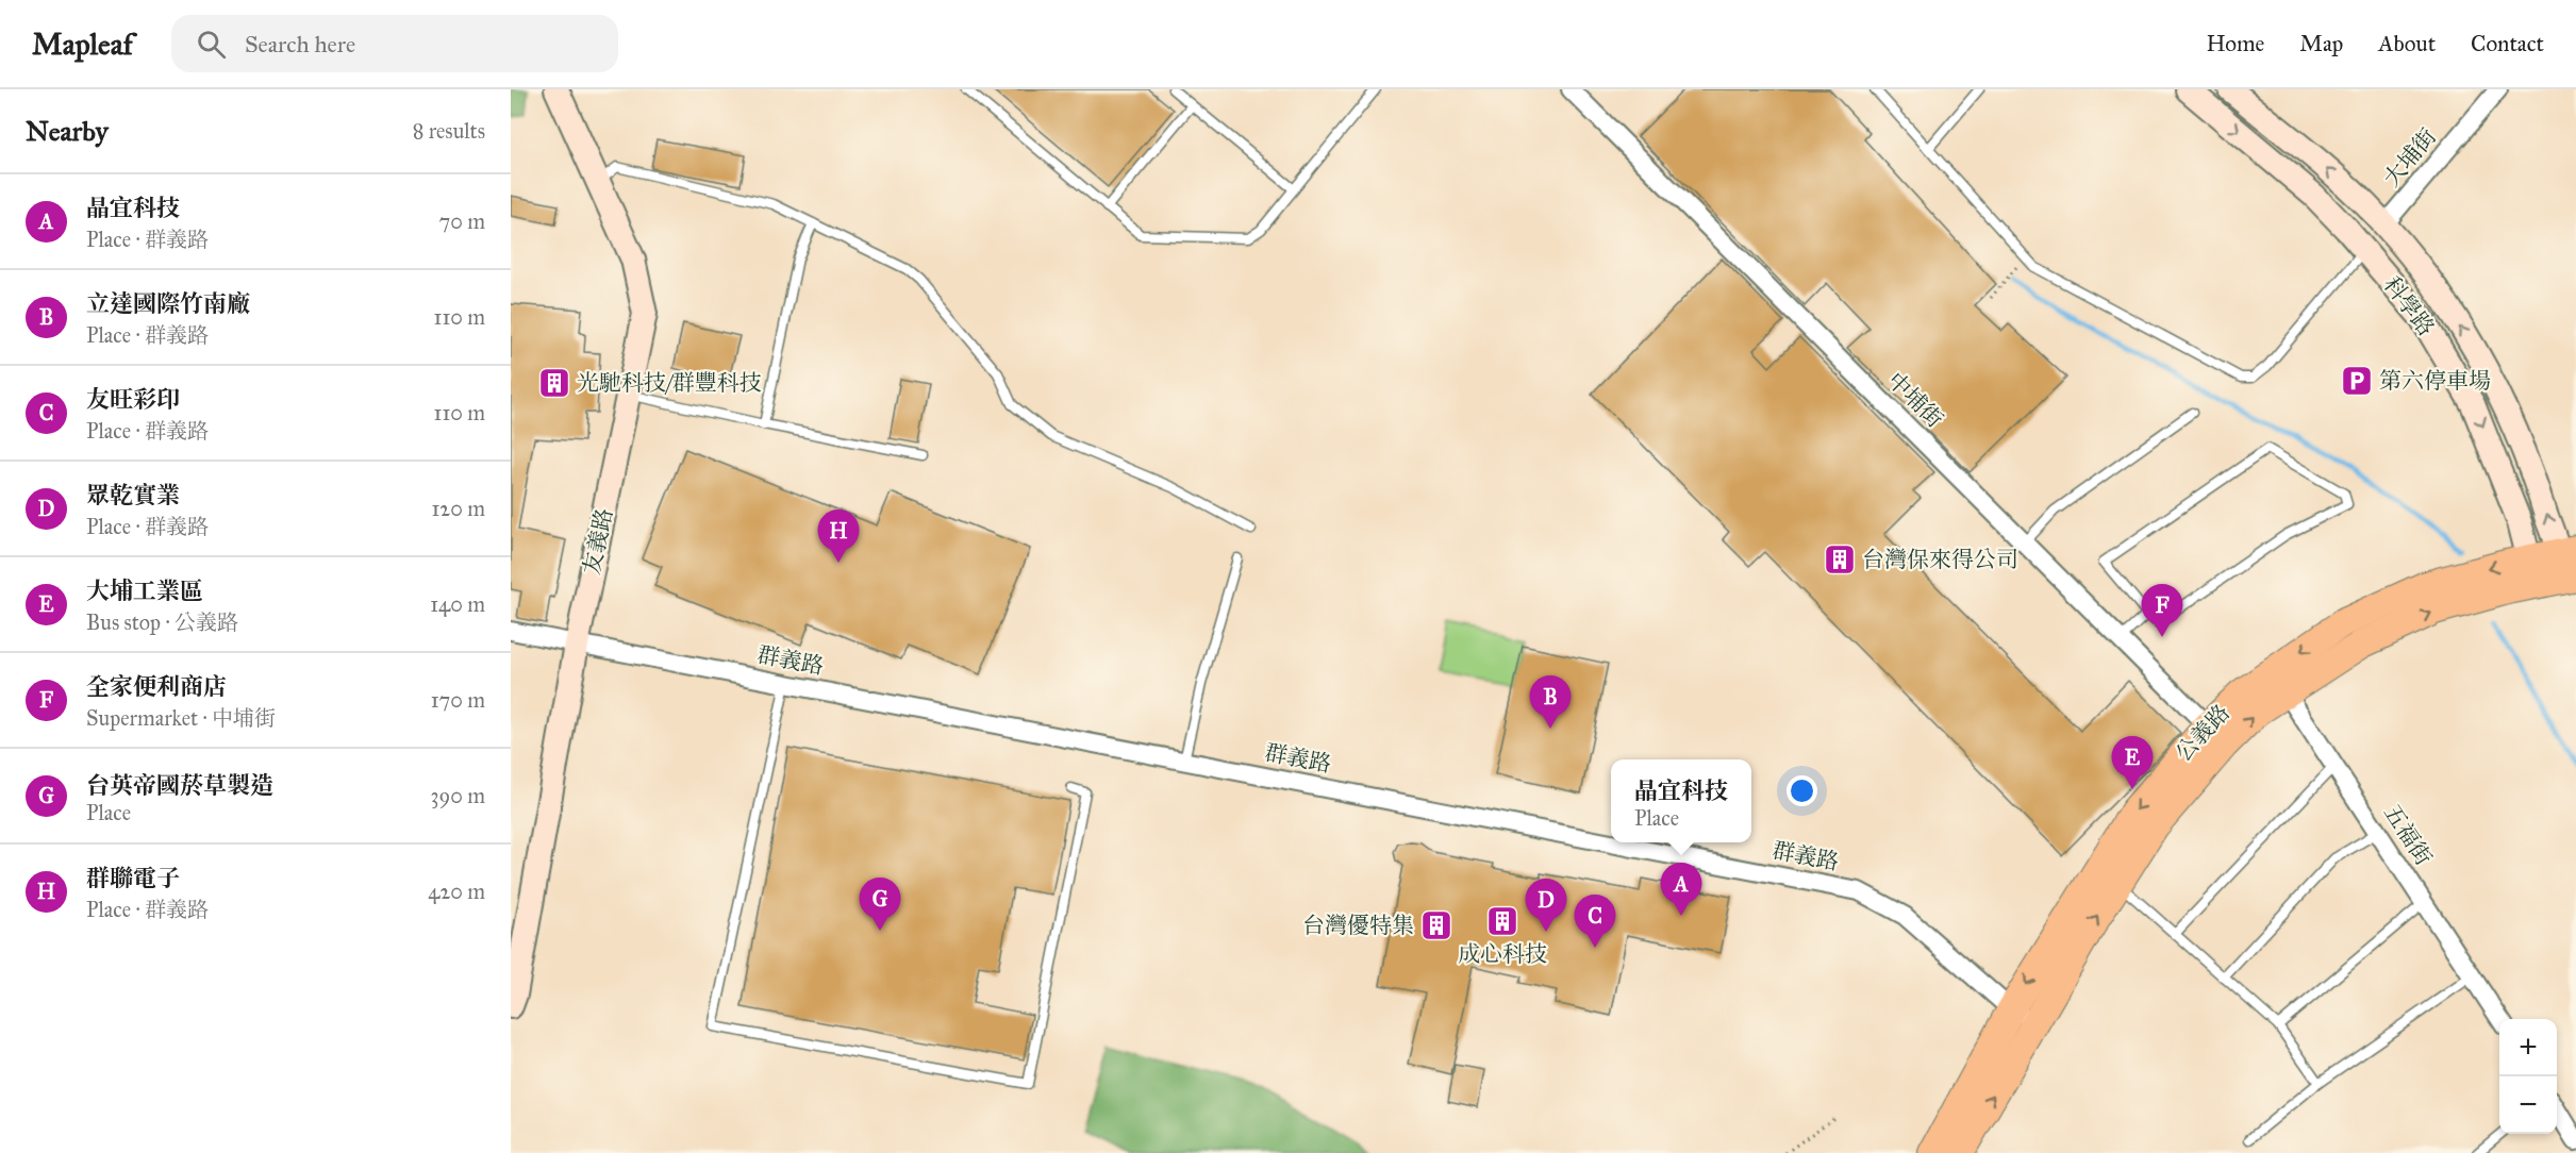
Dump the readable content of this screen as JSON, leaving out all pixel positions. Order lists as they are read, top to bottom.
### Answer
{
  "streets": {
    "main road": ["公義路"],
    "street": [
      "大埔街",
      "科學路",
      "中埔街",
      "友義路",
      "群義路",
      "五福街"
    ]
  },
  "crossings": [
    ["大埔街", "科學路"],
    ["科學路", "公義路"],
    ["中埔街", "公義路"],
    ["友義路", "群義路"],
    ["群義路", "公義路"],
    ["公義路", "五福街"]
  ],
  "places": {
    "parking": ["第六停車場"],
    "building": [
      "光馳科技/群豐科技",
      "台灣保來得公司",
      "成心科技",
      "台灣優特集"
    ]
  },
  "page": {
    "header": "Mapleaf",
    "search": "Search here",
    "nav": [
      "Home",
      "Map",
      "About",
      "Contact"
    ],
    "heading": ["Nearby", "8 results"],
    "list": [
      {
        "mark": "A",
        "name": "晶宜科技",
        "note": "Place · 群義路",
        "value": "70 m"
      },
      {
        "mark": "B",
        "name": "立達國際竹南廠",
        "note": "Place · 群義路",
        "value": "110 m"
      },
      {
        "mark": "C",
        "name": "友旺彩印",
        "note": "Place · 群義路",
        "value": "110 m"
      },
      {
        "mark": "D",
        "name": "眾乾實業",
        "note": "Place · 群義路",
        "value": "120 m"
      },
      {
        "mark": "E",
        "name": "大埔工業區",
        "note": "Bus stop · 公義路",
        "value": "140 m"
      },
      {
        "mark": "F",
        "name": "全家便利商店",
        "note": "Supermarket · 中埔街",
        "value": "170 m"
      },
      {
        "mark": "G",
        "name": "台英帝國菸草製造",
        "note": "Place",
        "value": "390 m"
      },
      {
        "mark": "H",
        "name": "群聯電子",
        "note": "Place · 群義路",
        "value": "420 m"
      }
    ],
    "pins": [
      "H",
      "F",
      "B",
      "E",
      "A",
      "G",
      "D",
      "C"
    ],
    "popup": ["晶宜科技", "Place"],
    "map_buttons": ["+", "−"]
  }
}
